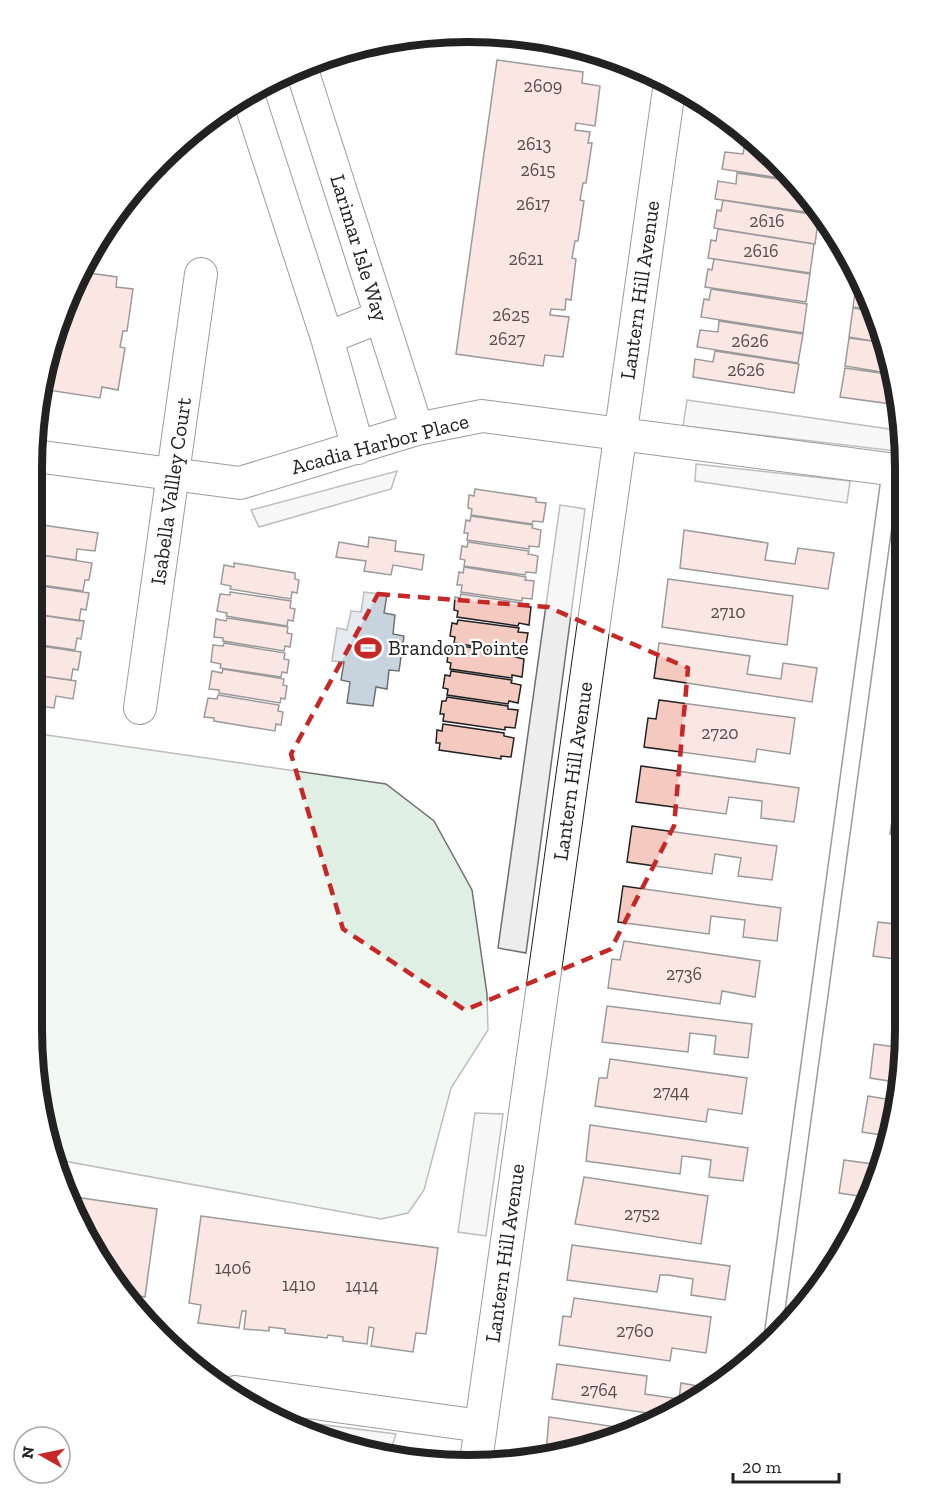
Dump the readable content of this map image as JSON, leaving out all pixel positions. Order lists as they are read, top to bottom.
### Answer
{
  "streets": {
    "street": [
      "Larimar Isle Way",
      "Lantern Hill Avenue",
      "Acadia Harbor Place",
      "Isabella Vallley Court"
    ]
  },
  "crossings": [
    ["Larimar Isle Way", "Acadia Harbor Place"],
    ["Lantern Hill Avenue", "Acadia Harbor Place"],
    ["Acadia Harbor Place", "Isabella Vallley Court"]
  ],
  "places": {
    "sports": ["Brandon Pointe"]
  },
  "house_numbers": [
    "2609",
    "2613",
    "2615",
    "2617",
    "2616",
    "2616",
    "2621",
    "2625",
    "2627",
    "2626",
    "2626",
    "2710",
    "2720",
    "2736",
    "2744",
    "2752",
    "1406",
    "1410",
    "1414",
    "2760",
    "2764"
  ],
  "scale_bar": "20 m",
  "north": "left"
}
